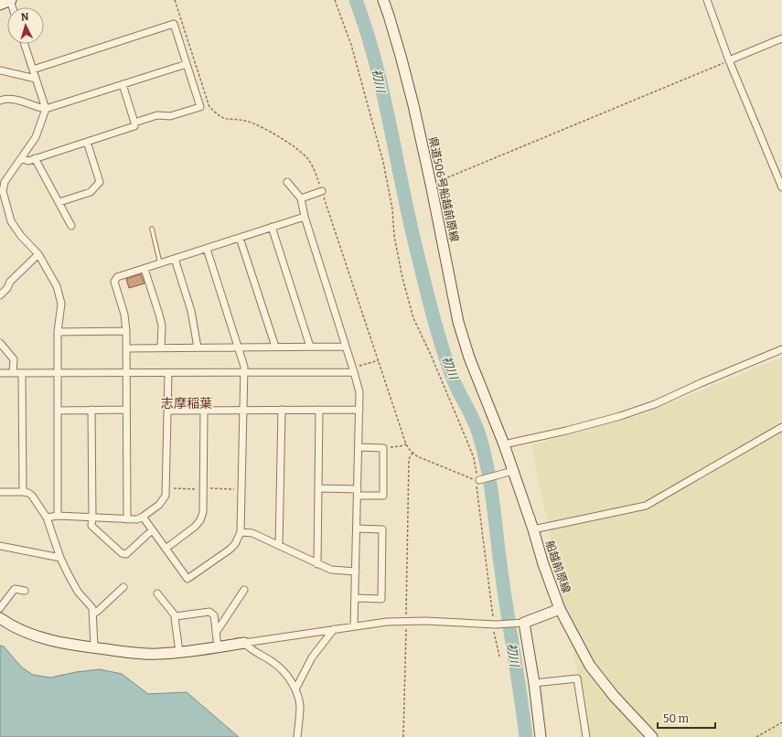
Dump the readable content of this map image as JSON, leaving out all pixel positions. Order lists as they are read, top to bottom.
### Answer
{
  "streets": {
    "main road": ["県道506号船越前原線", "船越前原線"]
  },
  "crossings": [
    ["県道506号船越前原線", "船越前原線"]
  ],
  "districts": ["志摩稲葉"],
  "water": ["初川"],
  "scale_bar": "50 m",
  "north": "top"
}
